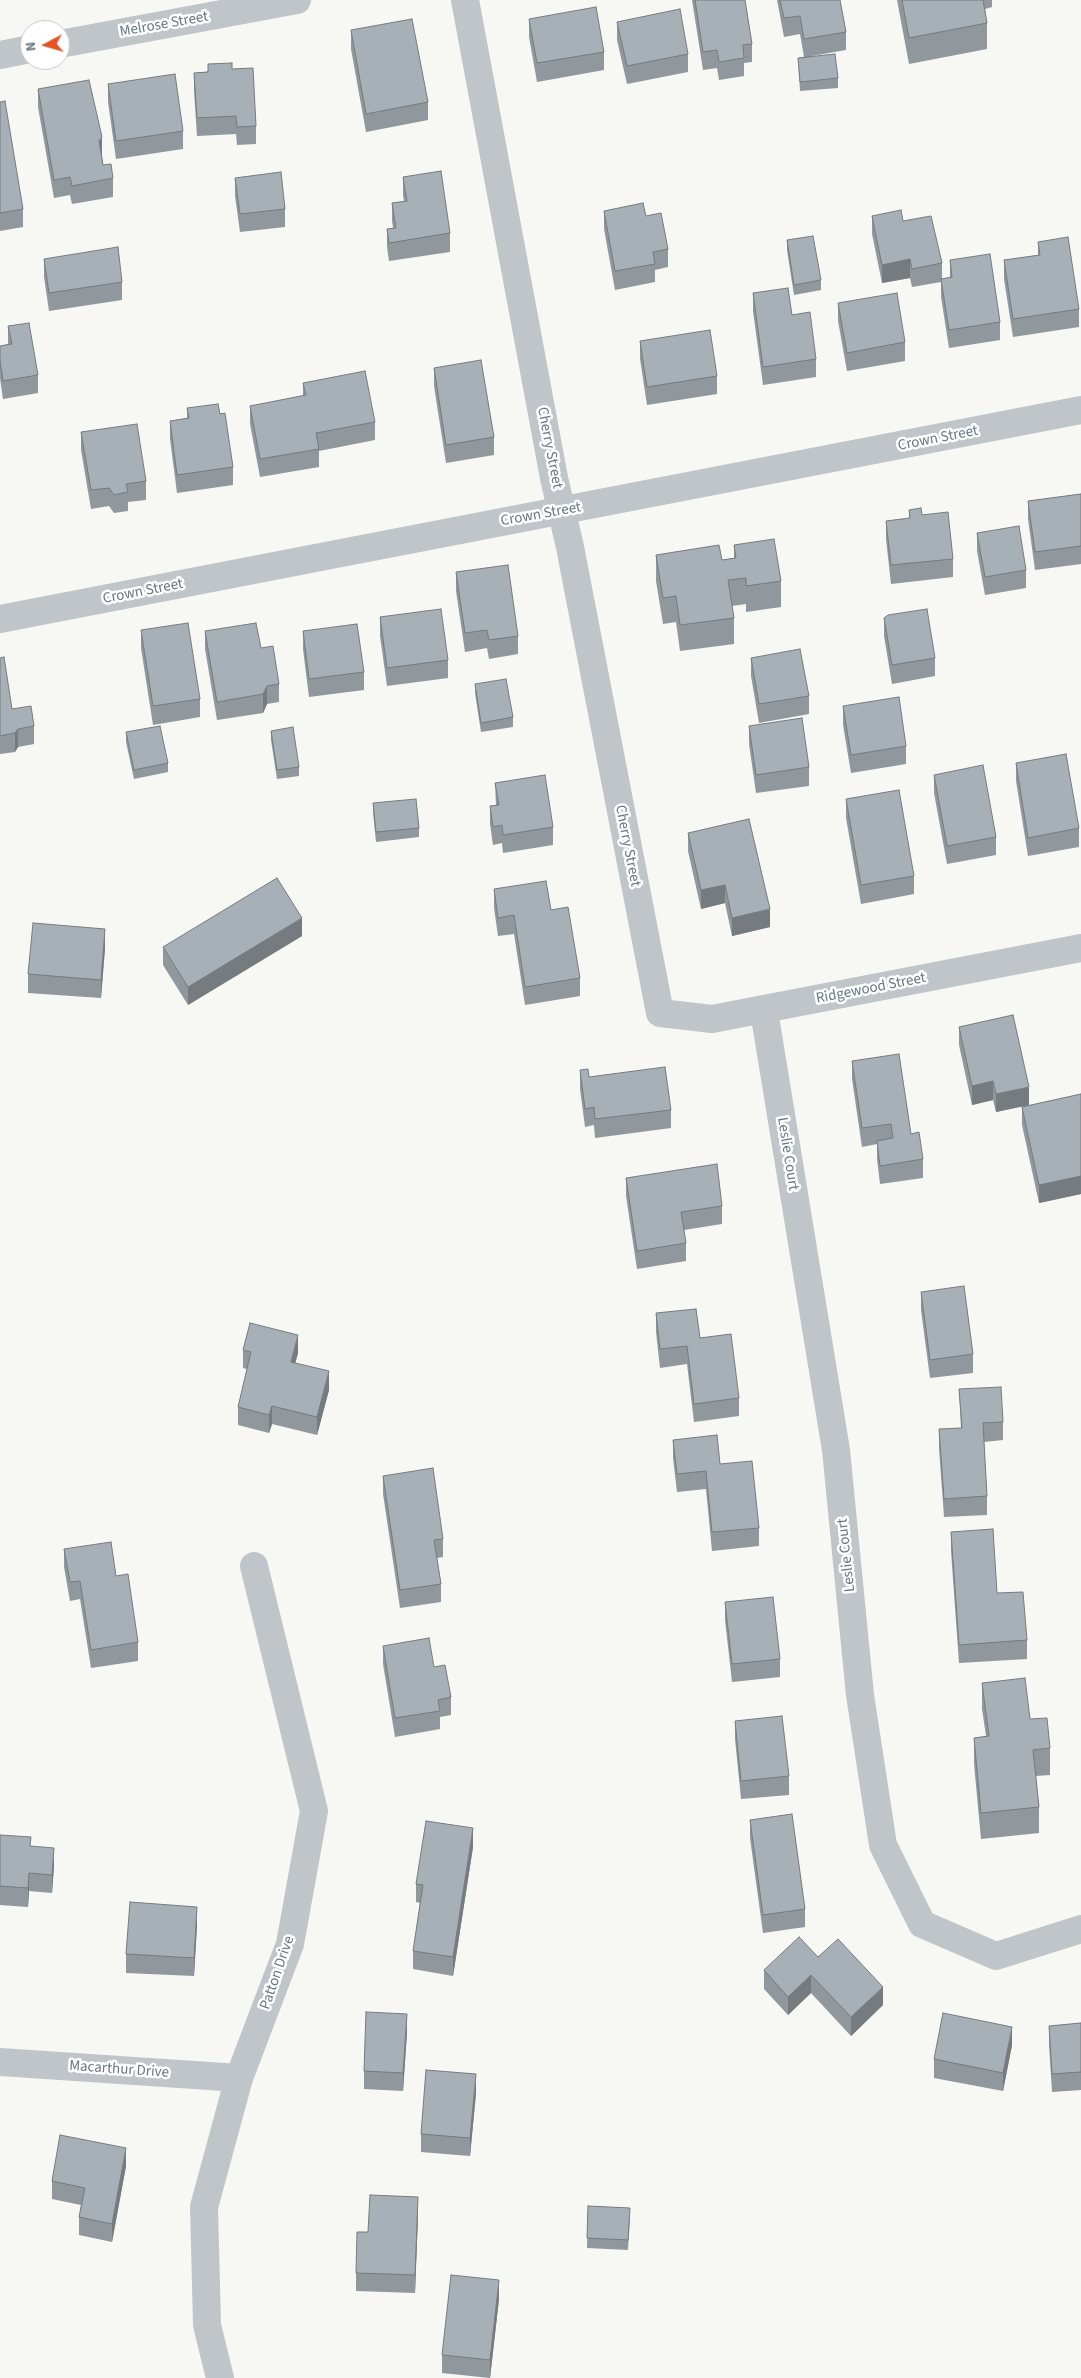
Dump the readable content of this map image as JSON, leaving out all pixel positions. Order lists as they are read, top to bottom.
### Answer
{
  "streets": {
    "street": [
      "Melrose Street",
      "Crown Street",
      "Cherry Street",
      "Ridgewood Street",
      "Leslie Court",
      "Patton Drive",
      "Macarthur Drive"
    ]
  },
  "crossings": [
    ["Crown Street", "Cherry Street"],
    ["Cherry Street", "Ridgewood Street"],
    ["Ridgewood Street", "Leslie Court"],
    ["Patton Drive", "Macarthur Drive"]
  ],
  "north": "left"
}
